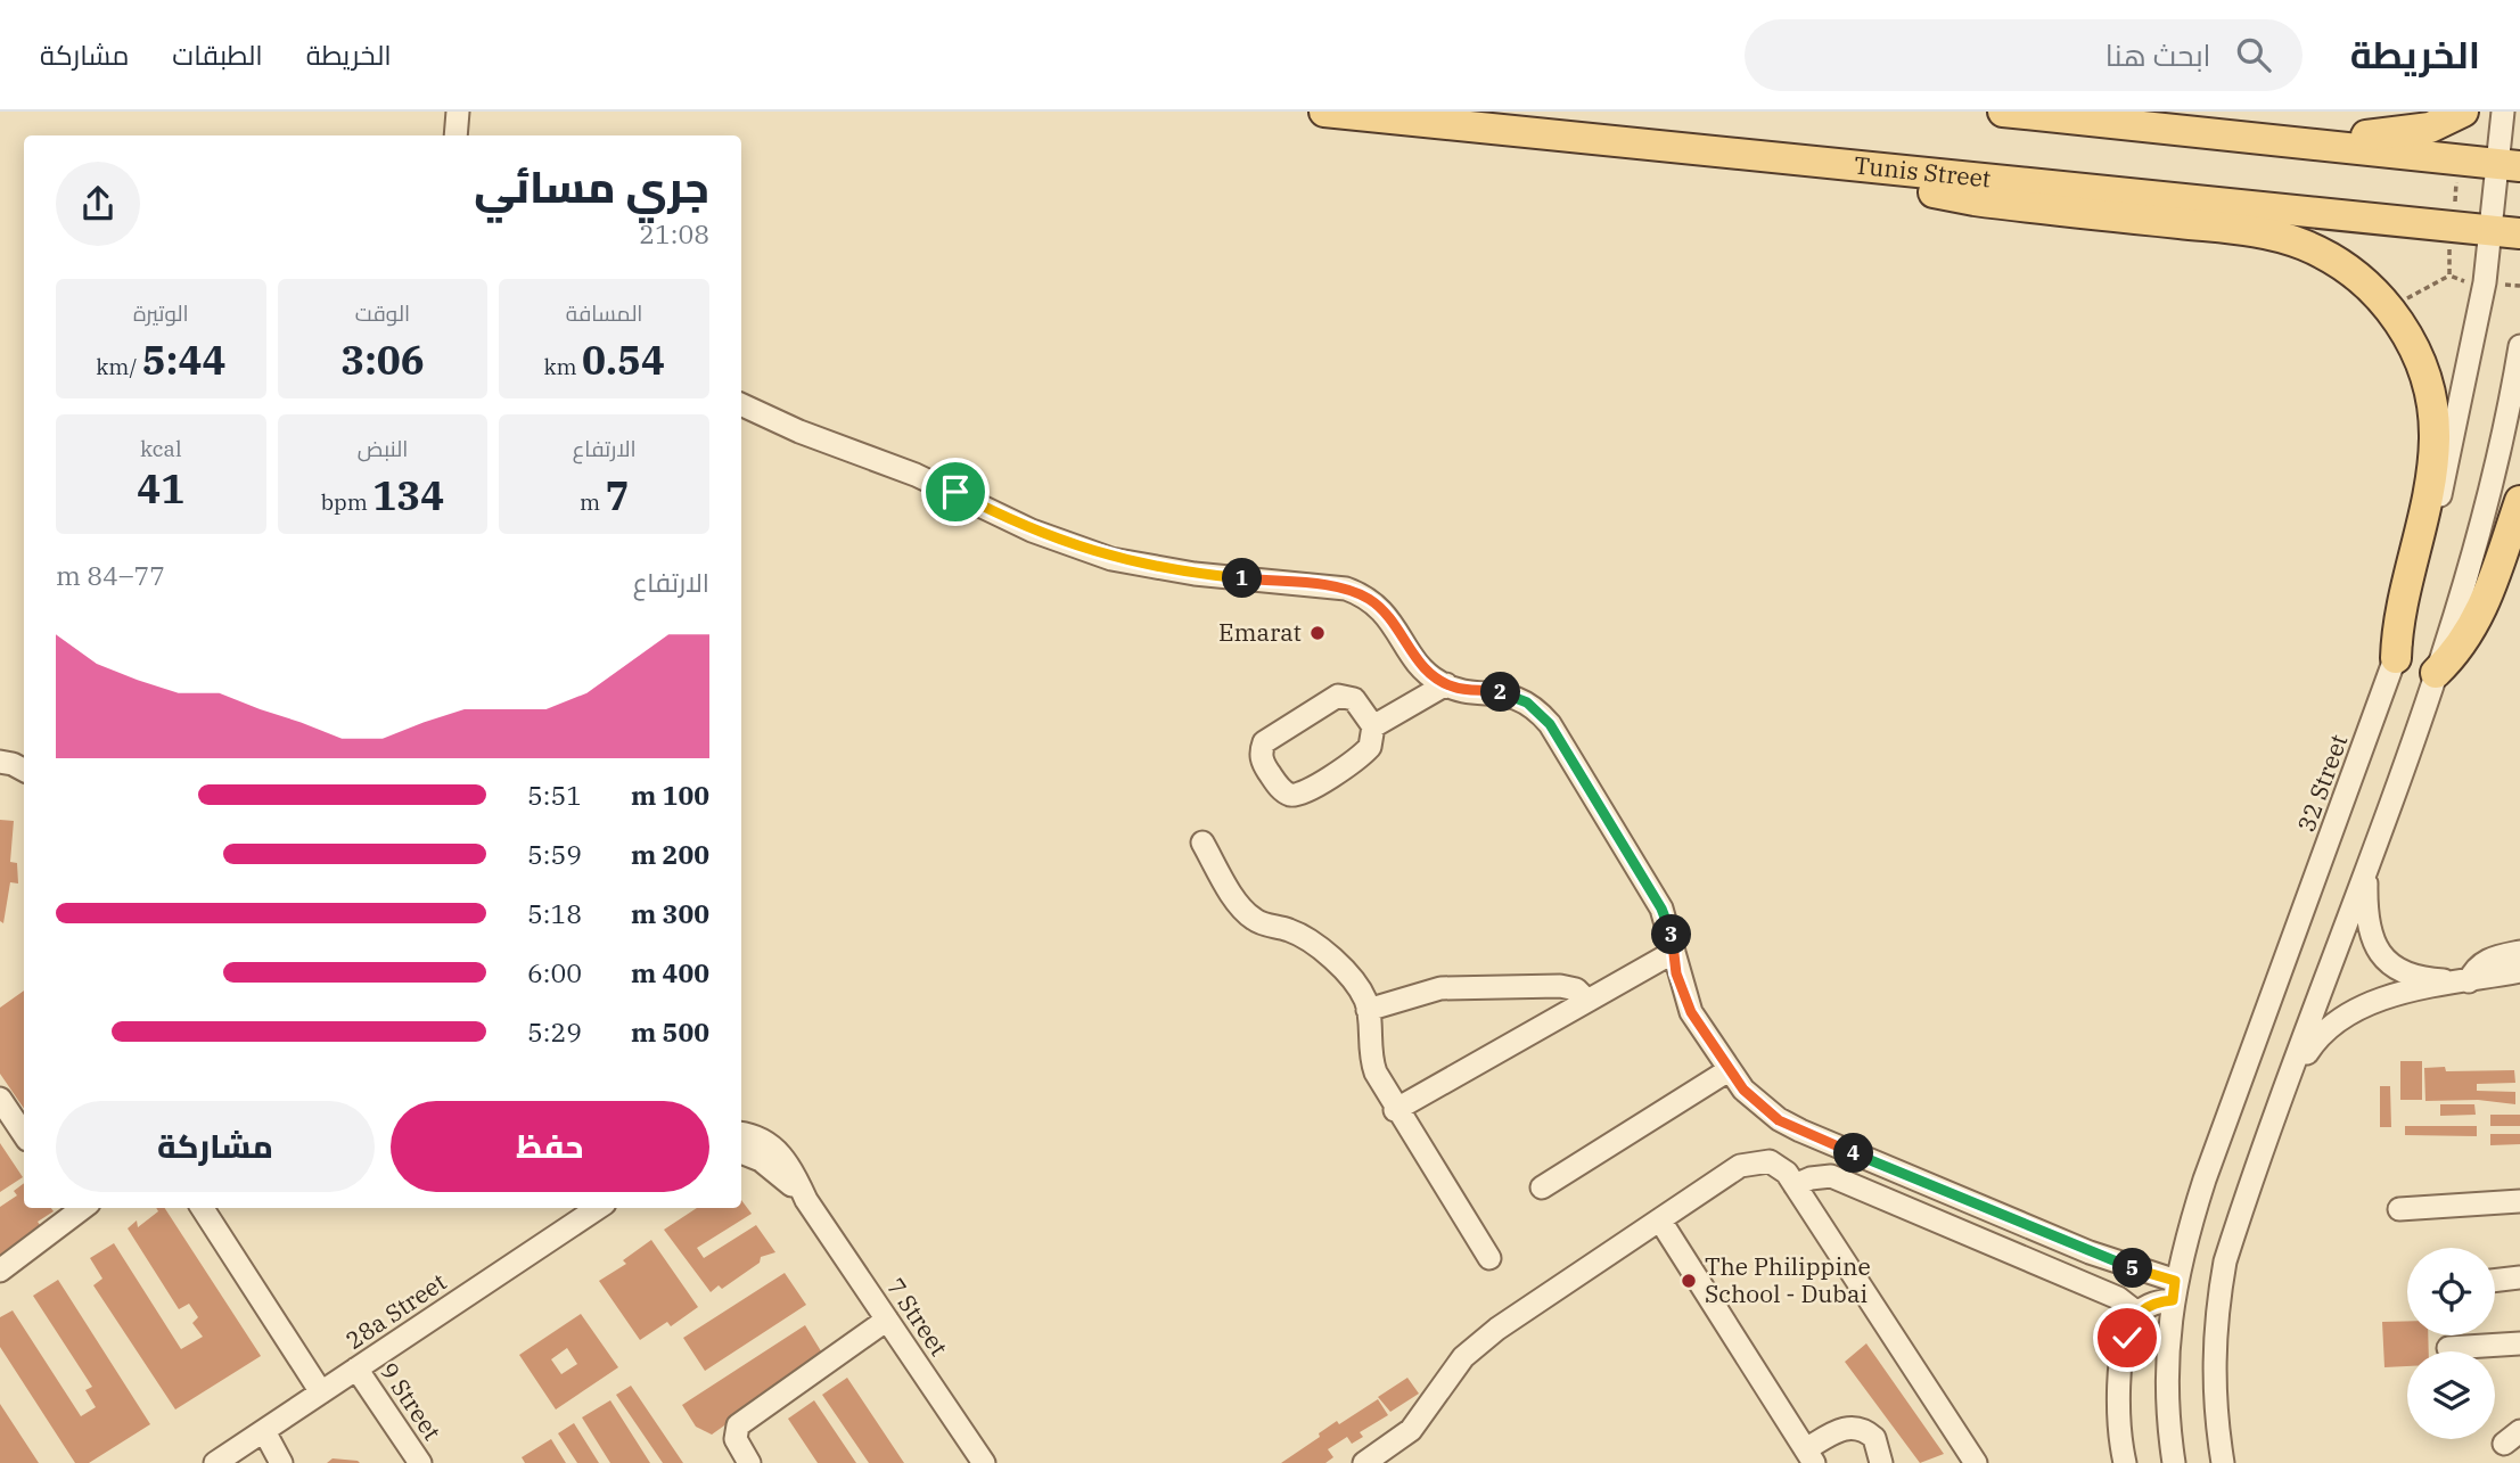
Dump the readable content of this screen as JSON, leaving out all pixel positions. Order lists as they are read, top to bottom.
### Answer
{
  "streets": {
    "main road": ["Tunis Street"],
    "street": [
      "32 Street",
      "28a Street",
      "7 Street",
      "9 Street"
    ]
  },
  "crossings": [
    ["Tunis Street", "32 Street"],
    ["28a Street", "9 Street"]
  ],
  "places": ["Emarat", "The Philippine School - Dubai"],
  "page": {
    "header": "الخريطة",
    "search": "ابحث هنا",
    "nav": ["الخريطة", "الطبقات", "مشاركة"],
    "heading": ["جري مسائي", "21:08"],
    "stats": [
      ["المسافة", "0.54 km"],
      ["الوقت", "3:06"],
      ["الوتيرة", "5:44 /km"],
      ["الارتفاع", "7 m"],
      ["النبض", "134 bpm"],
      ["kcal", "41"]
    ],
    "chart": ["الارتفاع", "77–84 m"],
    "pins": [
      "1",
      "2",
      "3",
      "4",
      "5"
    ],
    "list": [
      {
        "name": "100 m",
        "note": "5:51"
      },
      {
        "name": "200 m",
        "note": "5:59"
      },
      {
        "name": "300 m",
        "note": "5:18"
      },
      {
        "name": "400 m",
        "note": "6:00"
      },
      {
        "name": "500 m",
        "note": "5:29"
      }
    ],
    "buttons": ["حفظ", "مشاركة"]
  }
}
